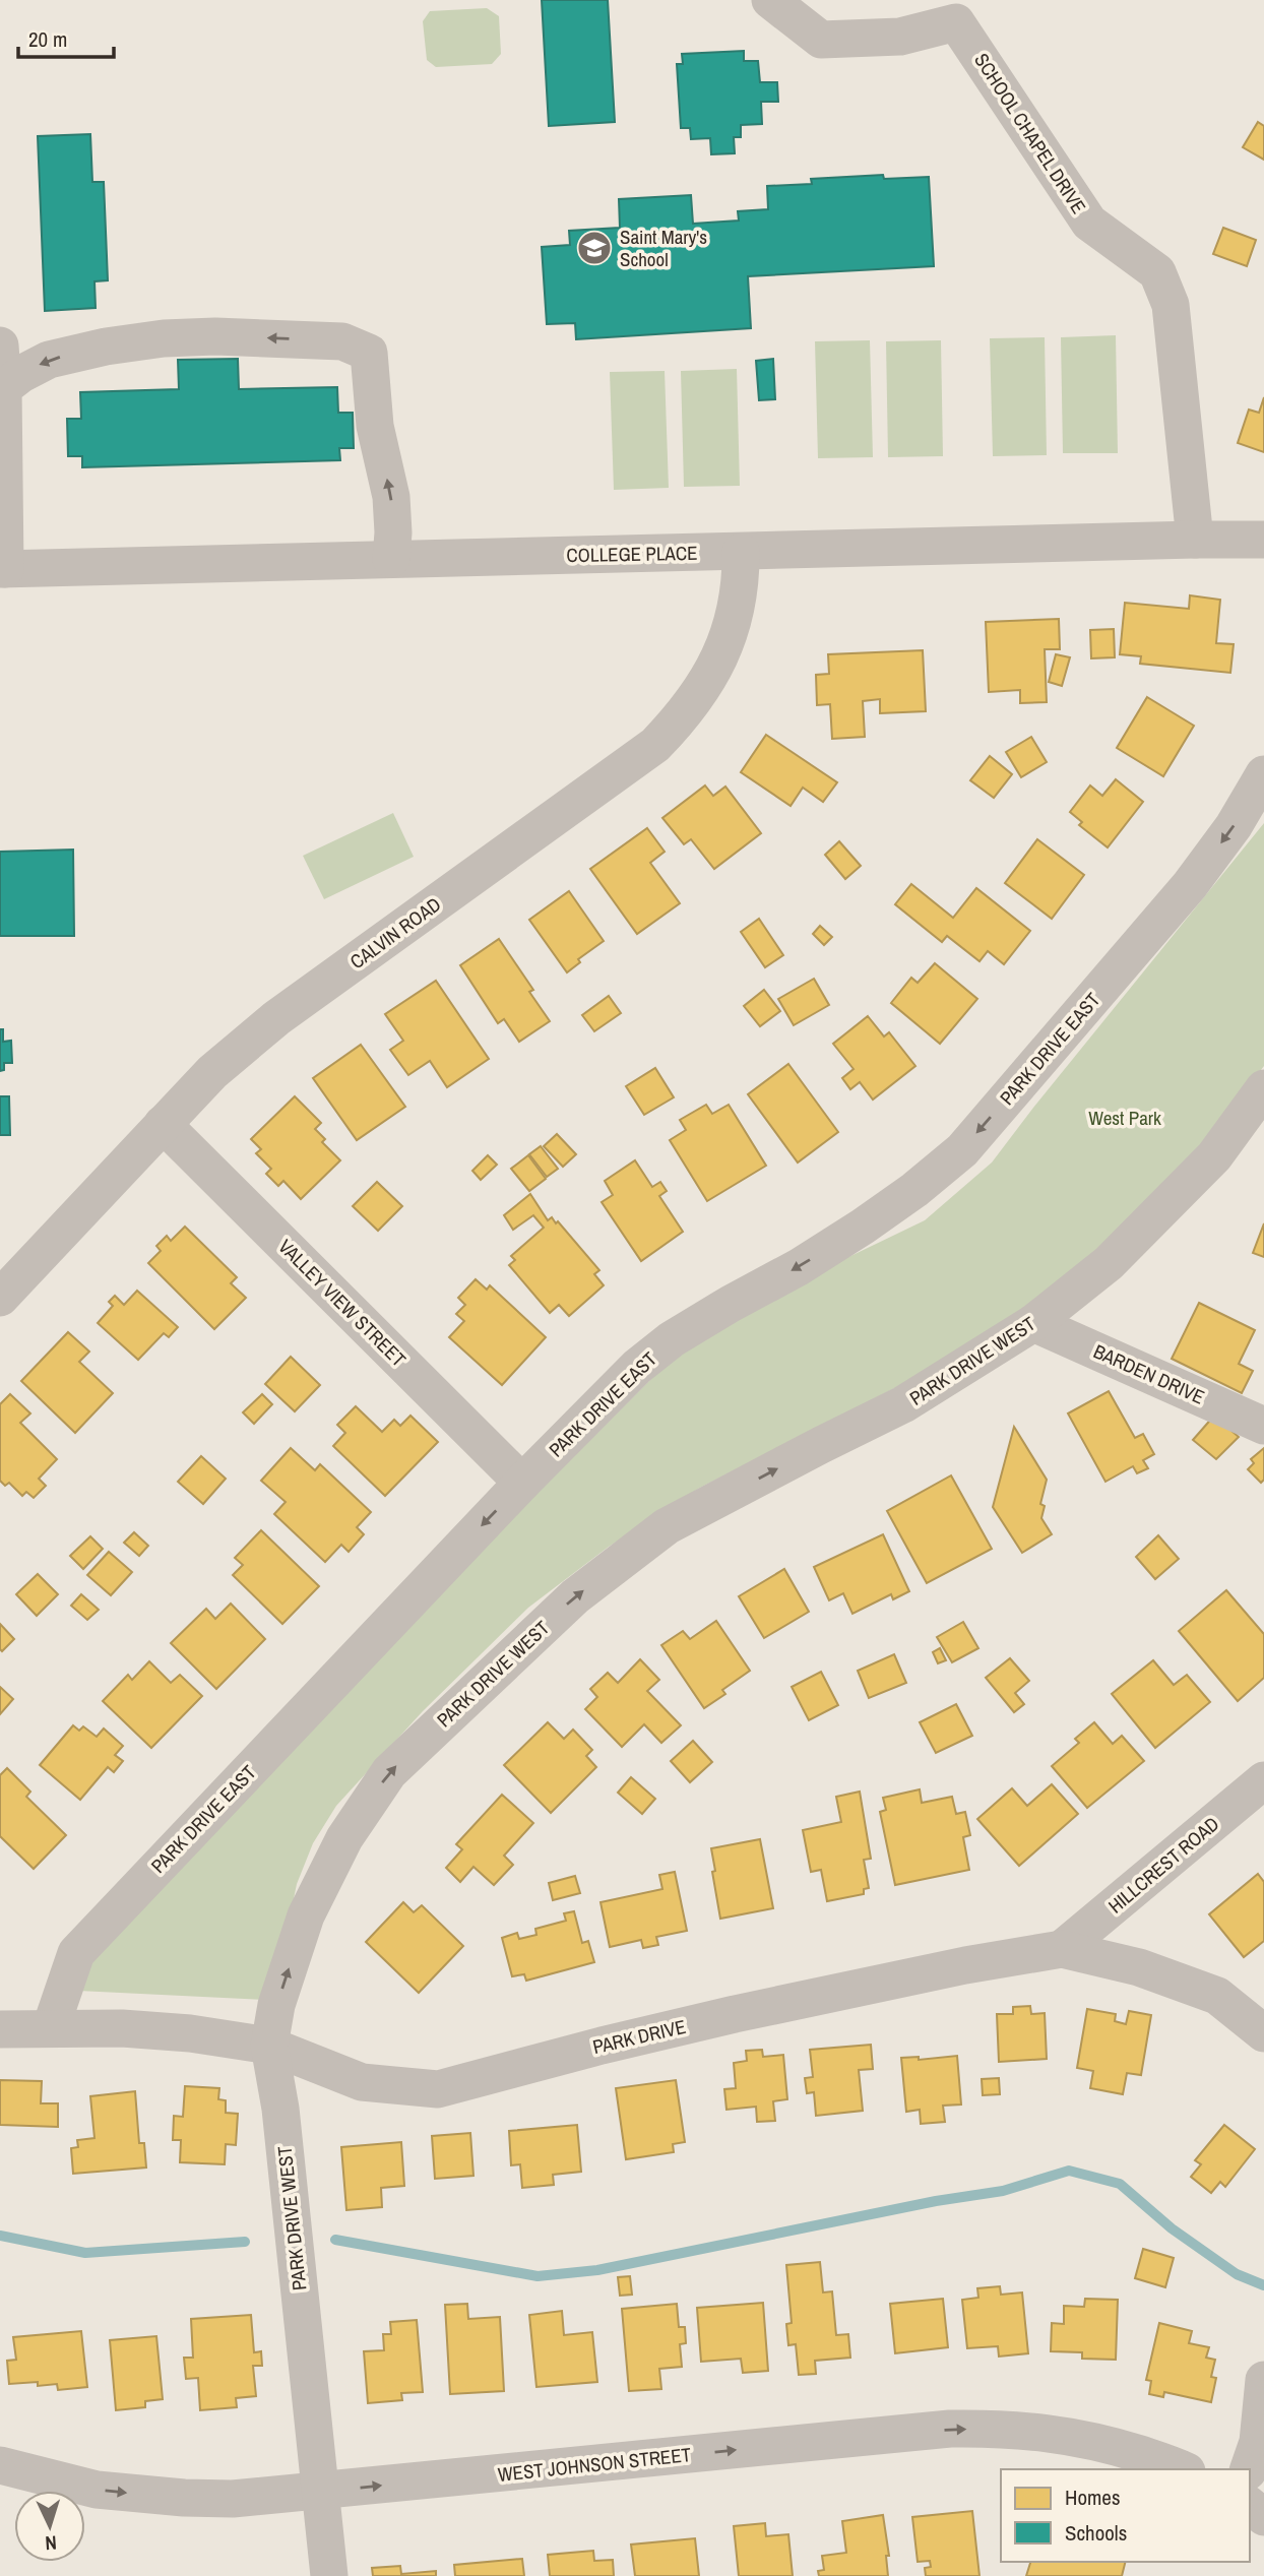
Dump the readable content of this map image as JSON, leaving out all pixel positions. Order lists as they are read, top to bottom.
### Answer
{
  "streets": {
    "street": [
      "SCHOOL CHAPEL DRIVE",
      "COLLEGE PLACE",
      "CALVIN ROAD",
      "PARK DRIVE EAST",
      "VALLEY VIEW STREET",
      "PARK DRIVE WEST",
      "BARDEN DRIVE",
      "HILLCREST ROAD",
      "PARK DRIVE",
      "WEST JOHNSON STREET"
    ]
  },
  "crossings": [
    ["SCHOOL CHAPEL DRIVE", "COLLEGE PLACE"],
    ["COLLEGE PLACE", "CALVIN ROAD"],
    ["CALVIN ROAD", "VALLEY VIEW STREET"],
    ["PARK DRIVE EAST", "VALLEY VIEW STREET"],
    ["PARK DRIVE EAST", "PARK DRIVE"],
    ["PARK DRIVE WEST", "BARDEN DRIVE"],
    ["PARK DRIVE WEST", "PARK DRIVE"],
    ["PARK DRIVE WEST", "WEST JOHNSON STREET"],
    ["HILLCREST ROAD", "PARK DRIVE"]
  ],
  "one_way": ["PARK DRIVE EAST", "PARK DRIVE WEST", "WEST JOHNSON STREET"],
  "parks": ["West Park"],
  "places": {
    "school or university": ["Saint Mary's School"]
  },
  "legend": ["Homes", "Schools"],
  "scale_bar": "20 m",
  "north": "bottom"
}
